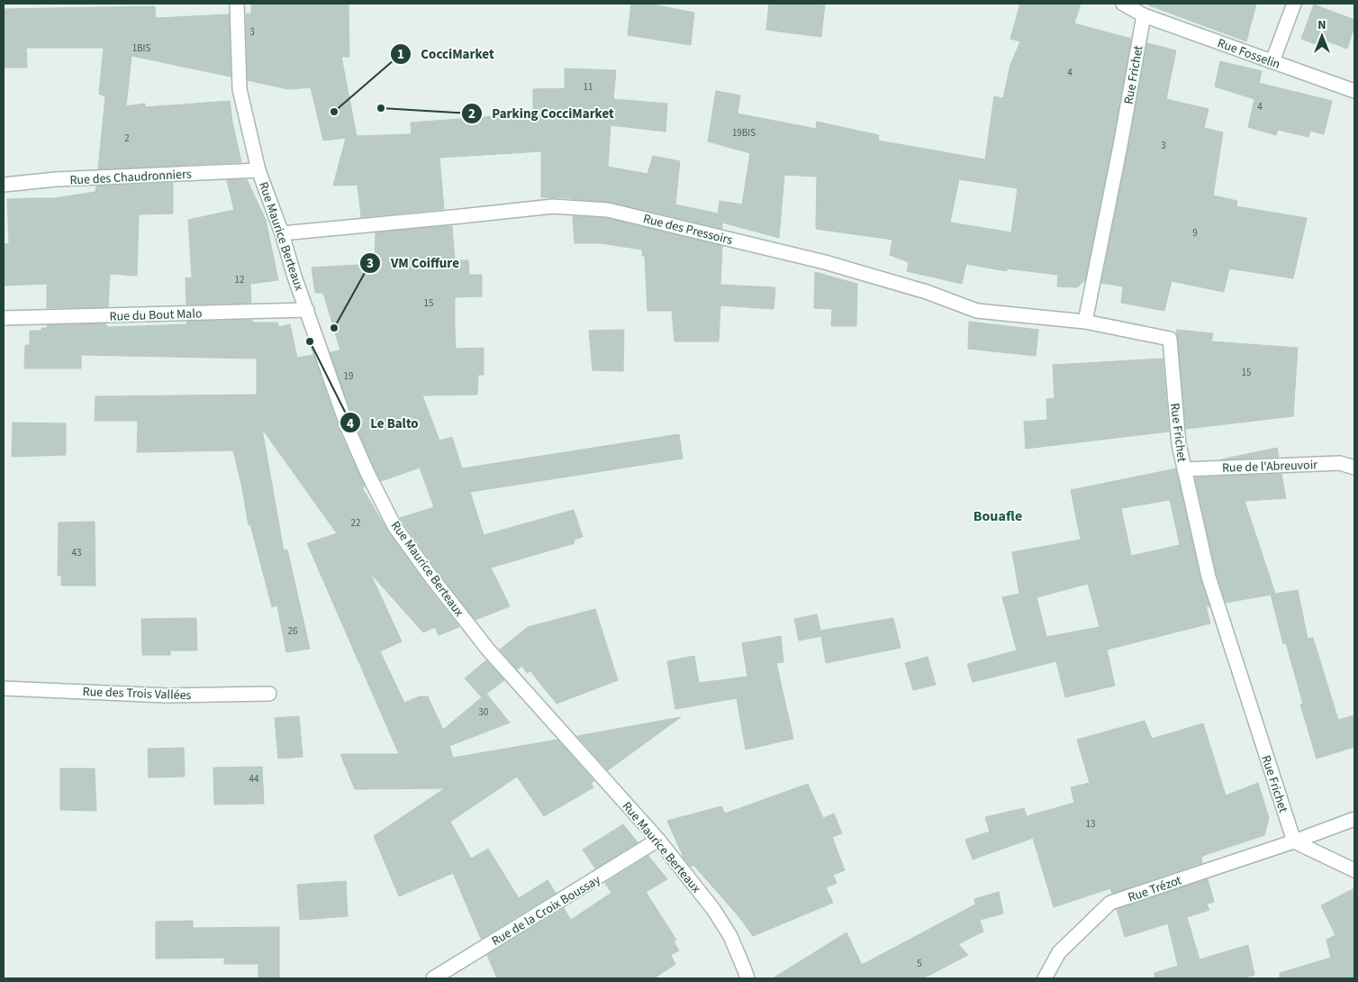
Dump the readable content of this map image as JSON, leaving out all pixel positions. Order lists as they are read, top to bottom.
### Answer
{
  "streets": {
    "street": [
      "Rue Fosselin",
      "Rue Frichet",
      "Rue des Chaudronniers",
      "Rue des Pressoirs",
      "Rue Maurice Berteaux",
      "Rue du Bout Malo",
      "Rue de l'Abreuvoir",
      "Rue des Trois Vallées",
      "Rue Trézot",
      "Rue de la Croix Boussay"
    ]
  },
  "crossings": [
    ["Rue Fosselin", "Rue Frichet"],
    ["Rue Frichet", "Rue des Pressoirs"],
    ["Rue Frichet", "Rue de l'Abreuvoir"],
    ["Rue Frichet", "Rue Trézot"],
    ["Rue des Chaudronniers", "Rue Maurice Berteaux"],
    ["Rue des Pressoirs", "Rue Maurice Berteaux"],
    ["Rue Maurice Berteaux", "Rue du Bout Malo"],
    ["Rue Maurice Berteaux", "Rue de la Croix Boussay"]
  ],
  "districts": ["Bouafle"],
  "places": [
    "Parking CocciMarket",
    "CocciMarket",
    "VM Coiffure",
    "Le Balto"
  ],
  "house_numbers": [
    "3",
    "1BIS",
    "4",
    "11",
    "4",
    "19BIS",
    "2",
    "3",
    "9",
    "12",
    "15",
    "15",
    "19",
    "22",
    "43",
    "26",
    "30",
    "44",
    "13",
    "5"
  ],
  "north": "top"
}
